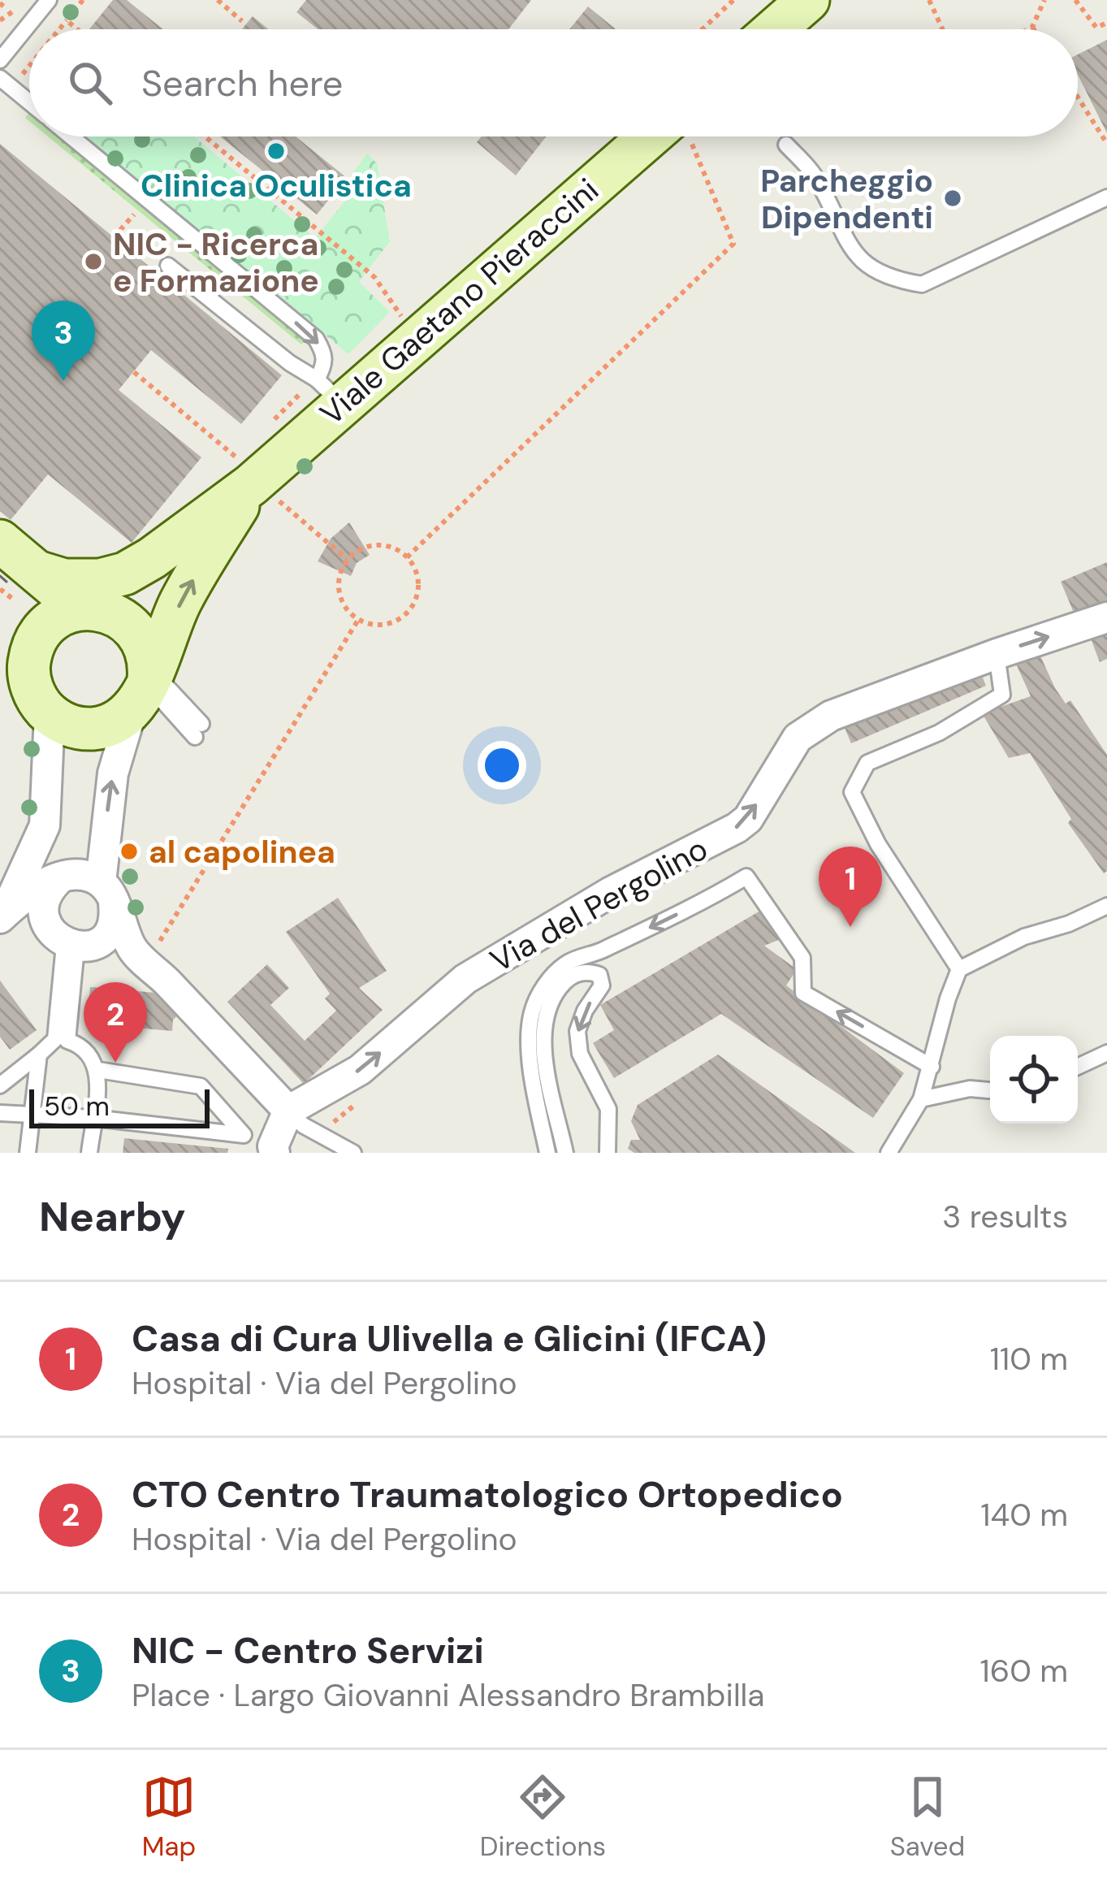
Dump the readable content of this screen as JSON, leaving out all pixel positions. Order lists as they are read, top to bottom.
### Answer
{
  "streets": {
    "main road": ["Viale Gaetano Pieraccini"],
    "street": ["Via del Pergolino"]
  },
  "one_way": ["Via del Pergolino"],
  "places": [
    "Clinica Oculistica",
    "Parcheggio Dipendenti",
    "NIC - Ricerca e Formazione",
    "al capolinea"
  ],
  "scale_bar": "50 m",
  "page": {
    "search": "Search here",
    "pins": ["3", "1", "2"],
    "scale": "50 m",
    "heading": ["Nearby", "3 results"],
    "list": [
      {
        "mark": "1",
        "name": "Casa di Cura Ulivella e Glicini (IFCA)",
        "note": "Hospital · Via del Pergolino",
        "value": "110 m"
      },
      {
        "mark": "2",
        "name": "CTO Centro Traumatologico Ortopedico",
        "note": "Hospital · Via del Pergolino",
        "value": "140 m"
      },
      {
        "mark": "3",
        "name": "NIC - Centro Servizi",
        "note": "Place · Largo Giovanni Alessandro Brambilla",
        "value": "160 m"
      }
    ],
    "nav": ["Map", "Directions", "Saved"]
  }
}
